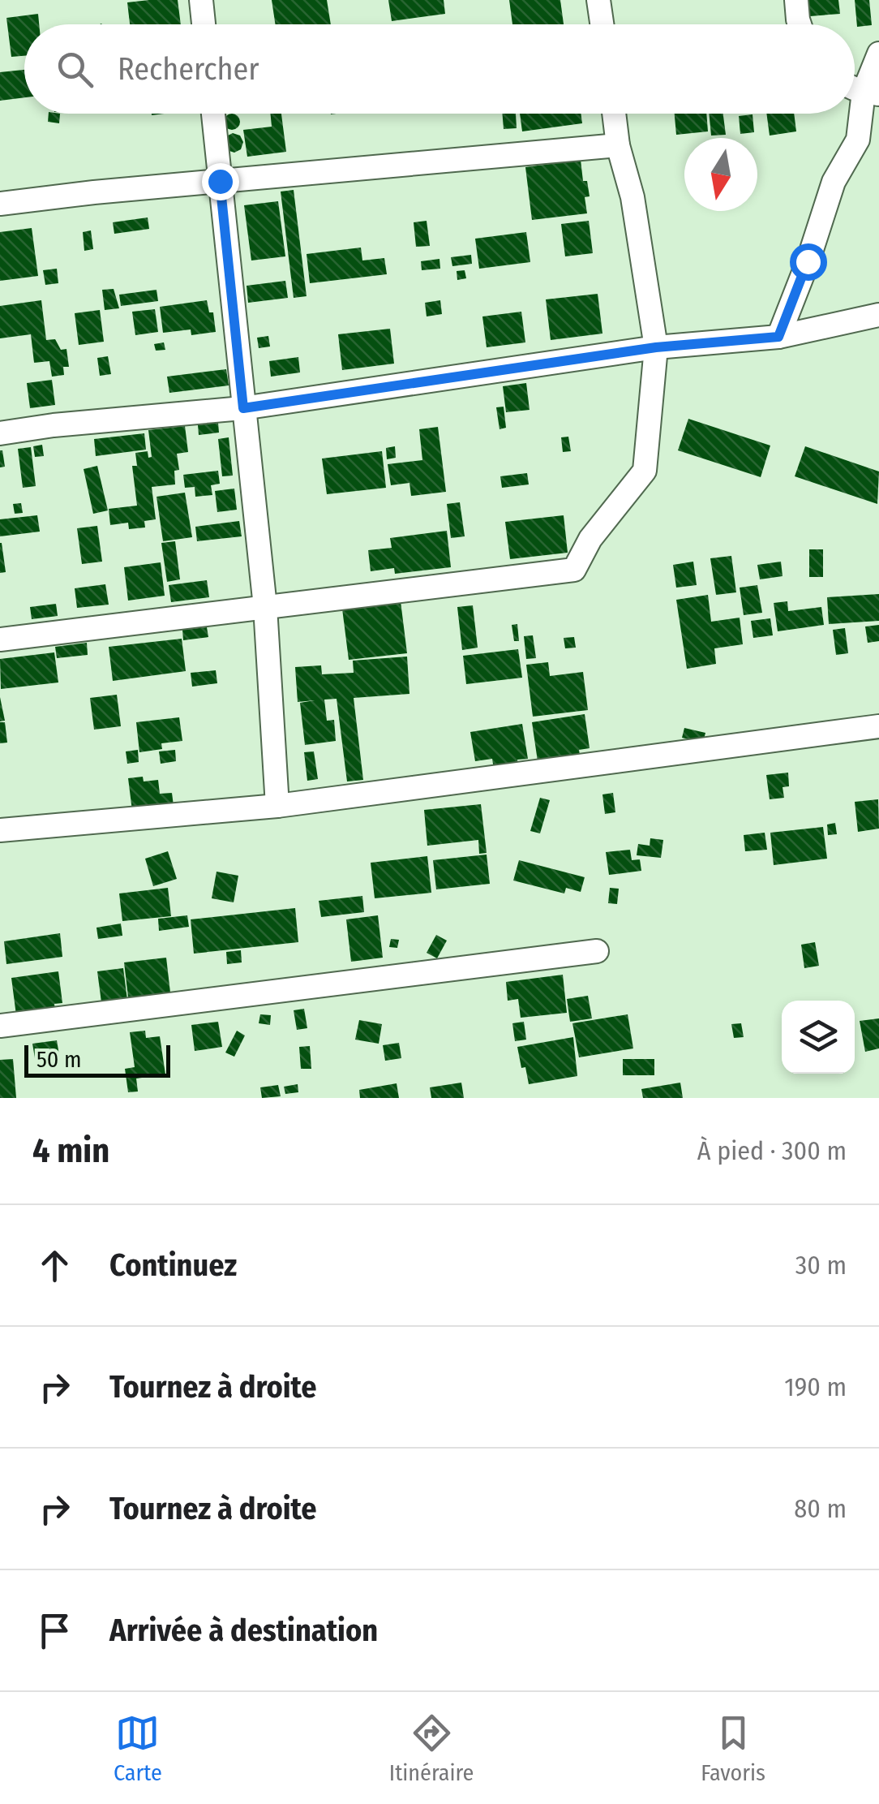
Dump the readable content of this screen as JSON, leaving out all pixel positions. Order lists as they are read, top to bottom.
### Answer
{
  "scale_bar": "50 m",
  "north": "bottom",
  "page": {
    "search": "Rechercher",
    "scale": "50 m",
    "heading": ["4 min", "À pied · 300 m"],
    "list": [
      ["Continuez", "30 m"],
      ["Tournez à droite", "190 m"],
      ["Tournez à droite", "80 m"],
      "Arrivée à destination"
    ],
    "nav": ["Carte", "Itinéraire", "Favoris"]
  }
}
